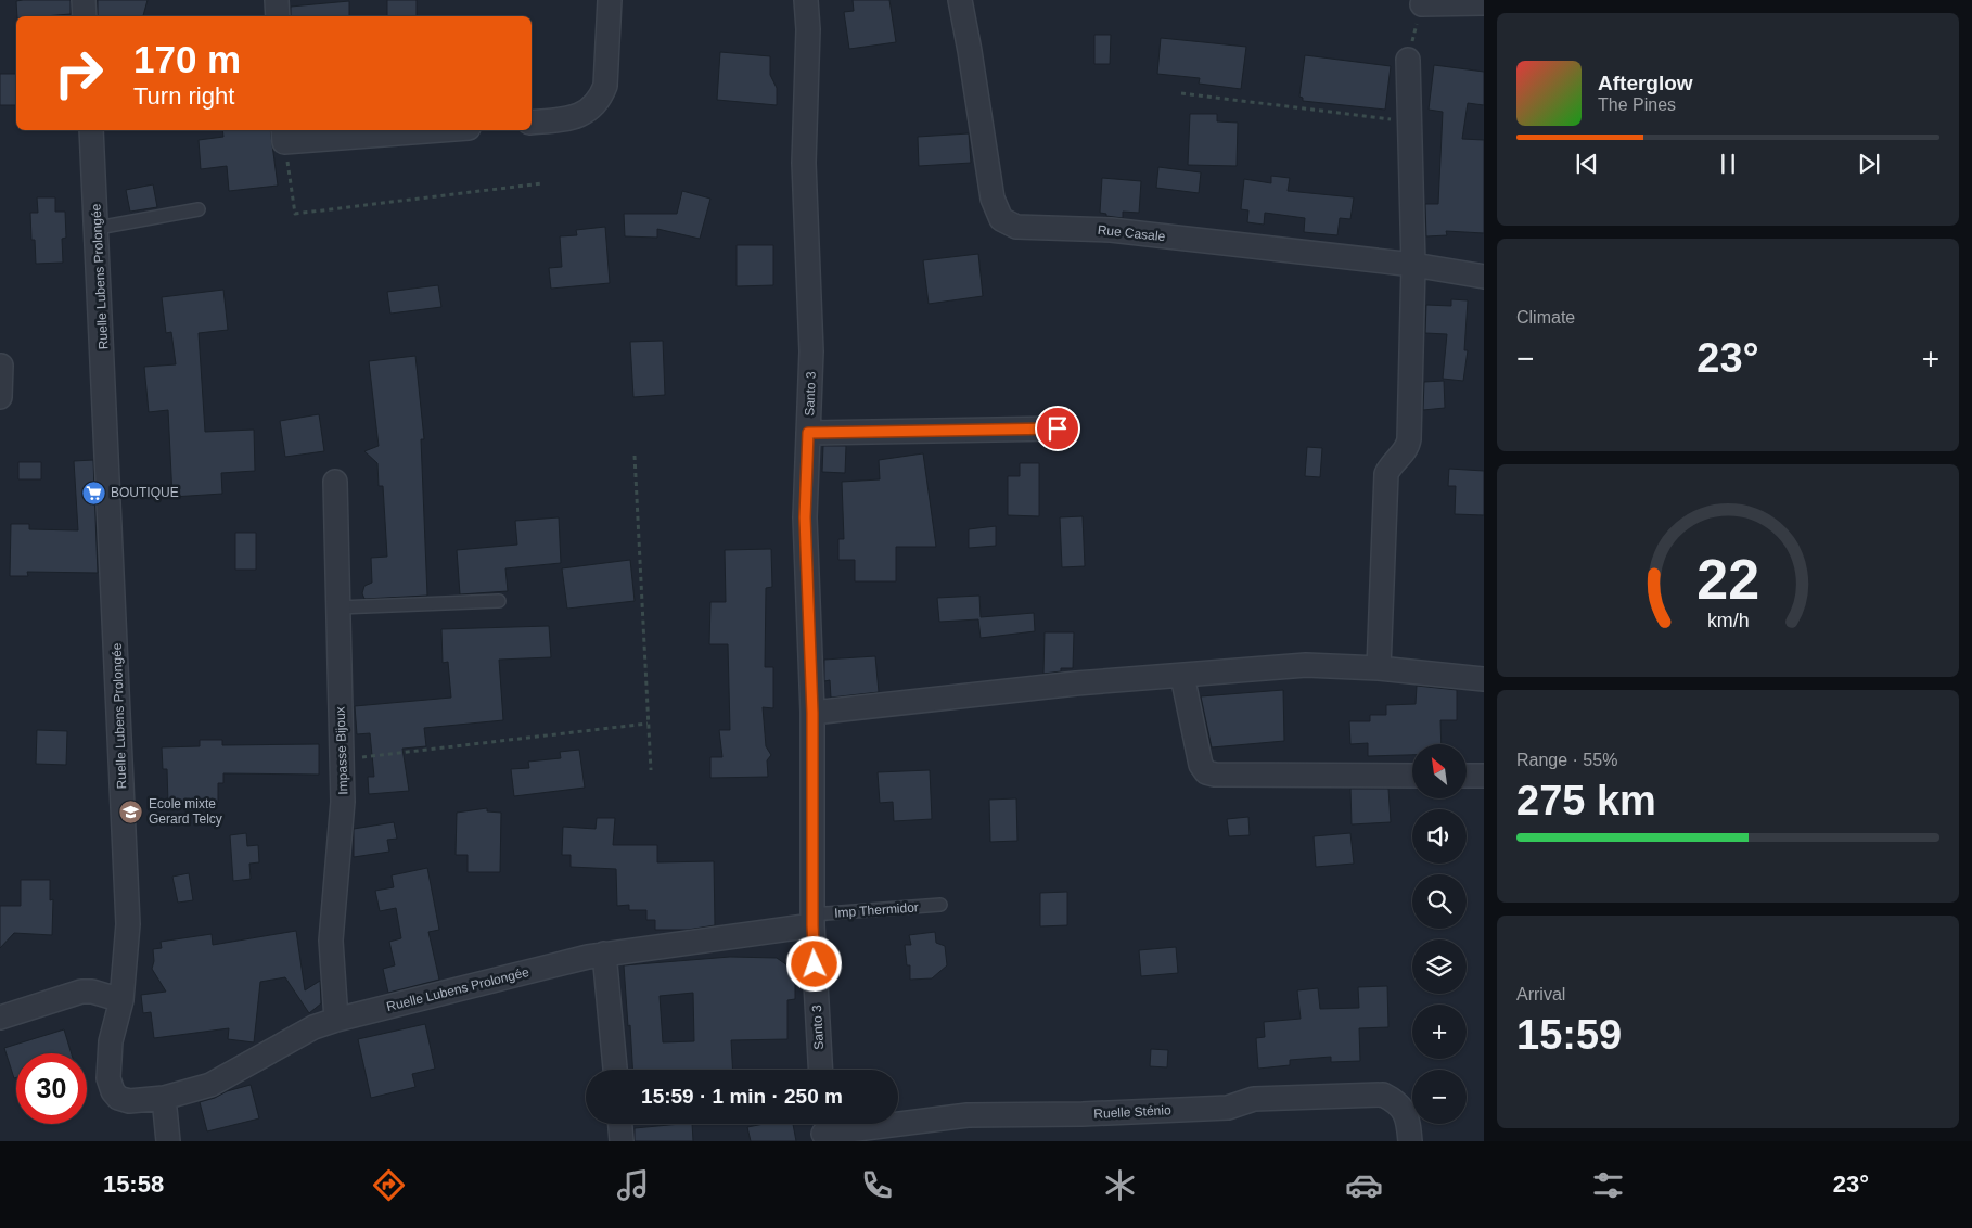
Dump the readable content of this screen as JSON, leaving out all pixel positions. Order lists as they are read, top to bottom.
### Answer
{
  "streets": {
    "street": [
      "Rue Casale",
      "Ruelle Lubens Prolongée",
      "Santo 3",
      "Impasse Bijoux",
      "Ruelle Sténio"
    ],
    "lane": ["Imp Thermidor"]
  },
  "crossings": [
    ["Ruelle Lubens Prolongée", "Santo 3"],
    ["Ruelle Lubens Prolongée", "Impasse Bijoux"],
    ["Ruelle Lubens Prolongée", "Imp Thermidor"],
    ["Santo 3", "Imp Thermidor"]
  ],
  "places": {
    "supermarket": ["BOUTIQUE"],
    "school or university": ["Ecole mixte Gerard Telcy"]
  },
  "north": "top left",
  "page": {
    "turn": ["170 m", "Turn right"],
    "song": ["Afterglow", "The Pines"],
    "tile": [
      "Climate",
      ["Range · 55%", "275 km"],
      ["Arrival", "15:59"]
    ],
    "heat": ["−", "23°", "+"],
    "map_buttons": ["+", "−"],
    "limit": "30",
    "trip": "15:59 · 1 min · 250 m",
    "tabs": ["15:58", "23°"],
    "gauge": ["22", "km/h"]
  }
}
